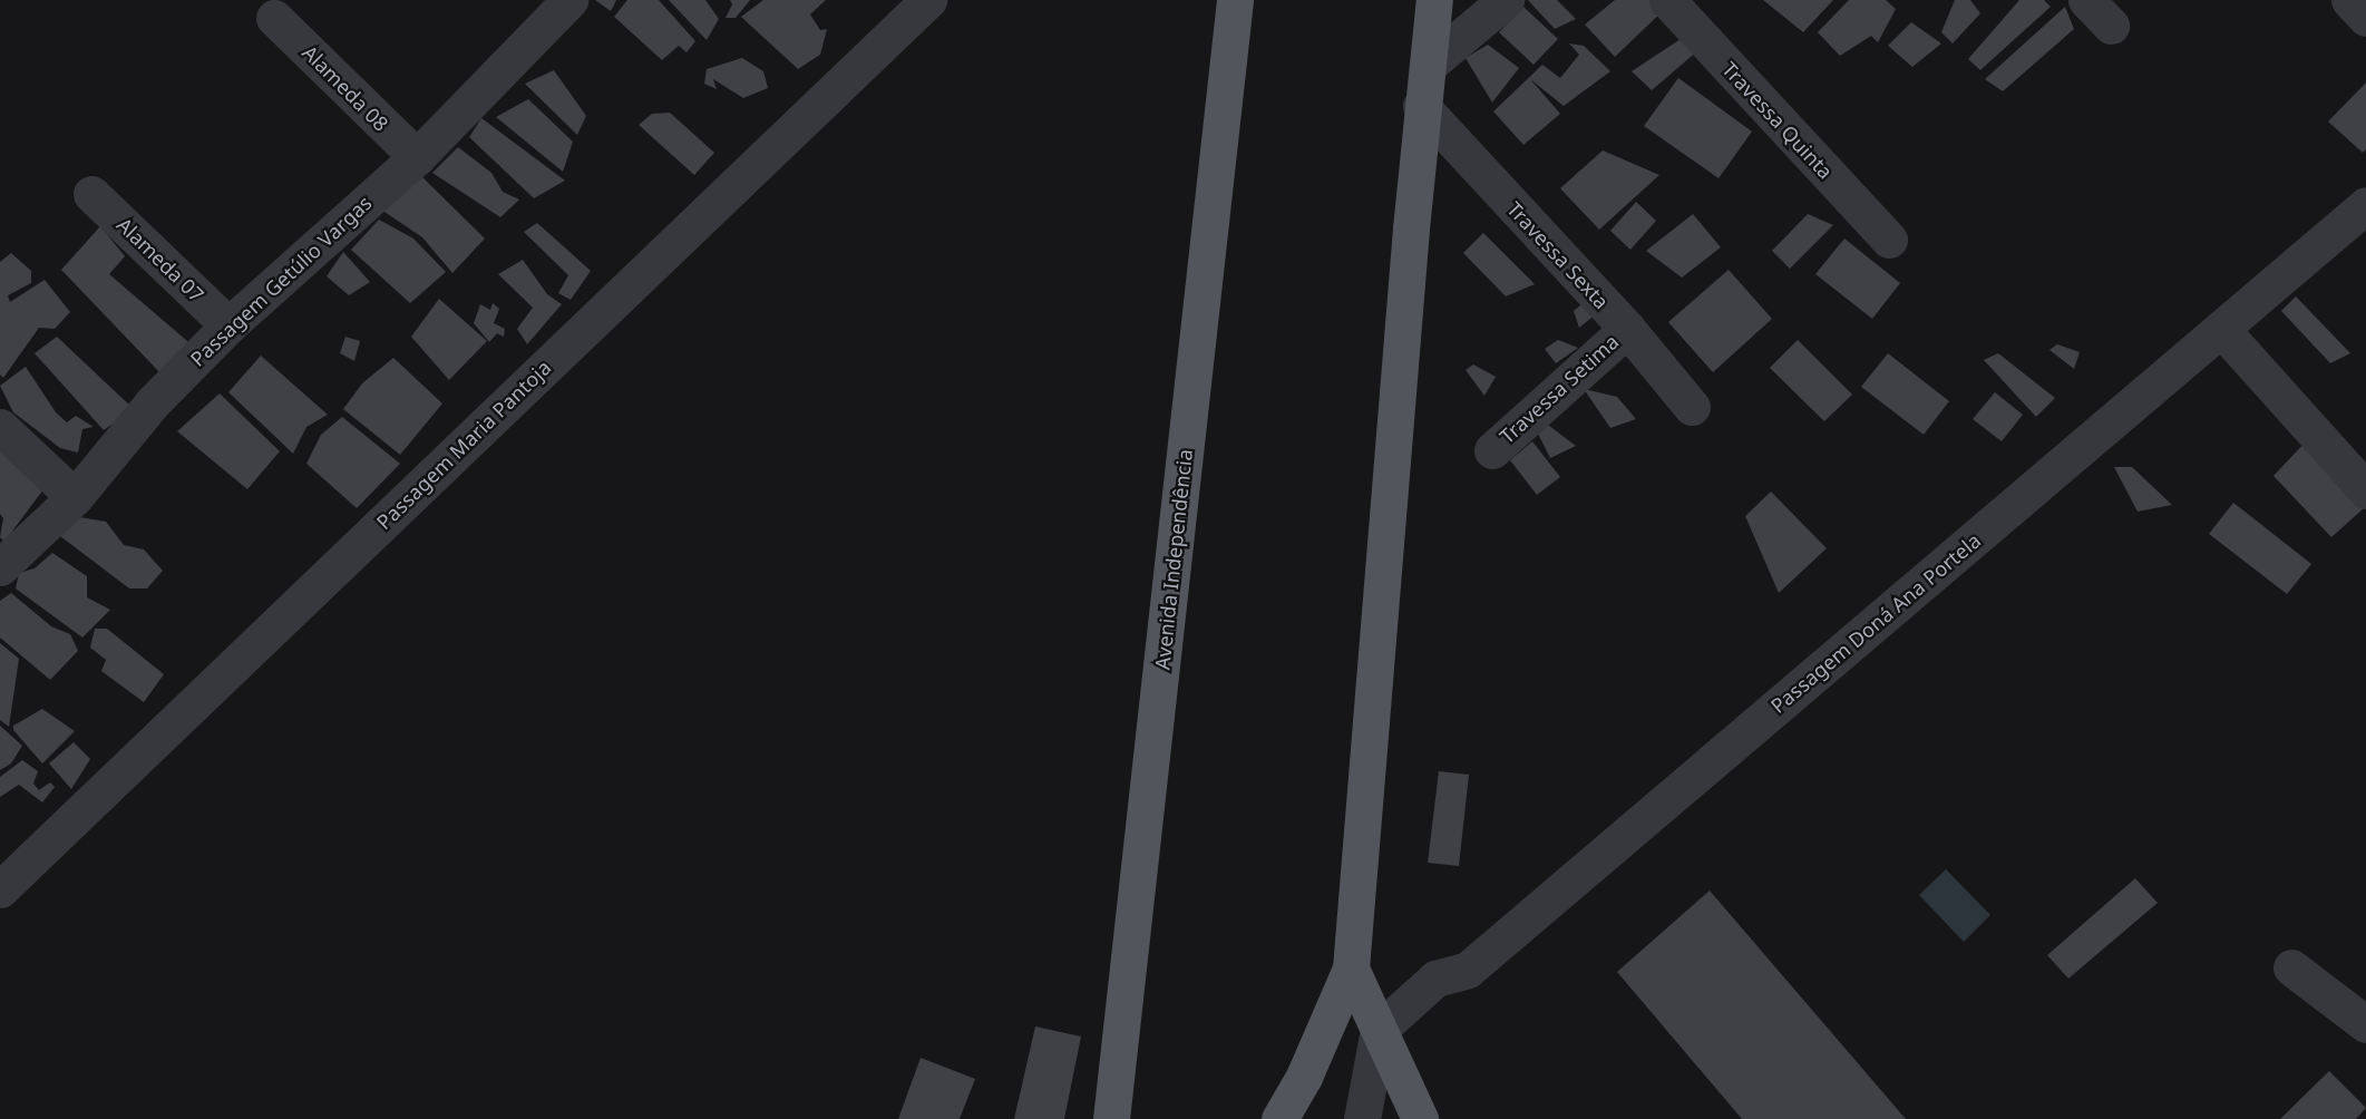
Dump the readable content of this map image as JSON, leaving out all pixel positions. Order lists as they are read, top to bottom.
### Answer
{
  "streets": {
    "main road": ["Avenida Independência"],
    "street": [
      "Alameda 08",
      "Travessa Quinta",
      "Travessa Sexta",
      "Alameda 07",
      "Passagem Getúlio Vargas",
      "Travessa Setima",
      "Passagem Maria Pantoja",
      "Passagem Doná Ana Portela"
    ]
  },
  "crossings": [
    ["Alameda 08", "Passagem Getúlio Vargas"],
    ["Travessa Sexta", "Travessa Setima"],
    ["Alameda 07", "Passagem Getúlio Vargas"]
  ]
}
